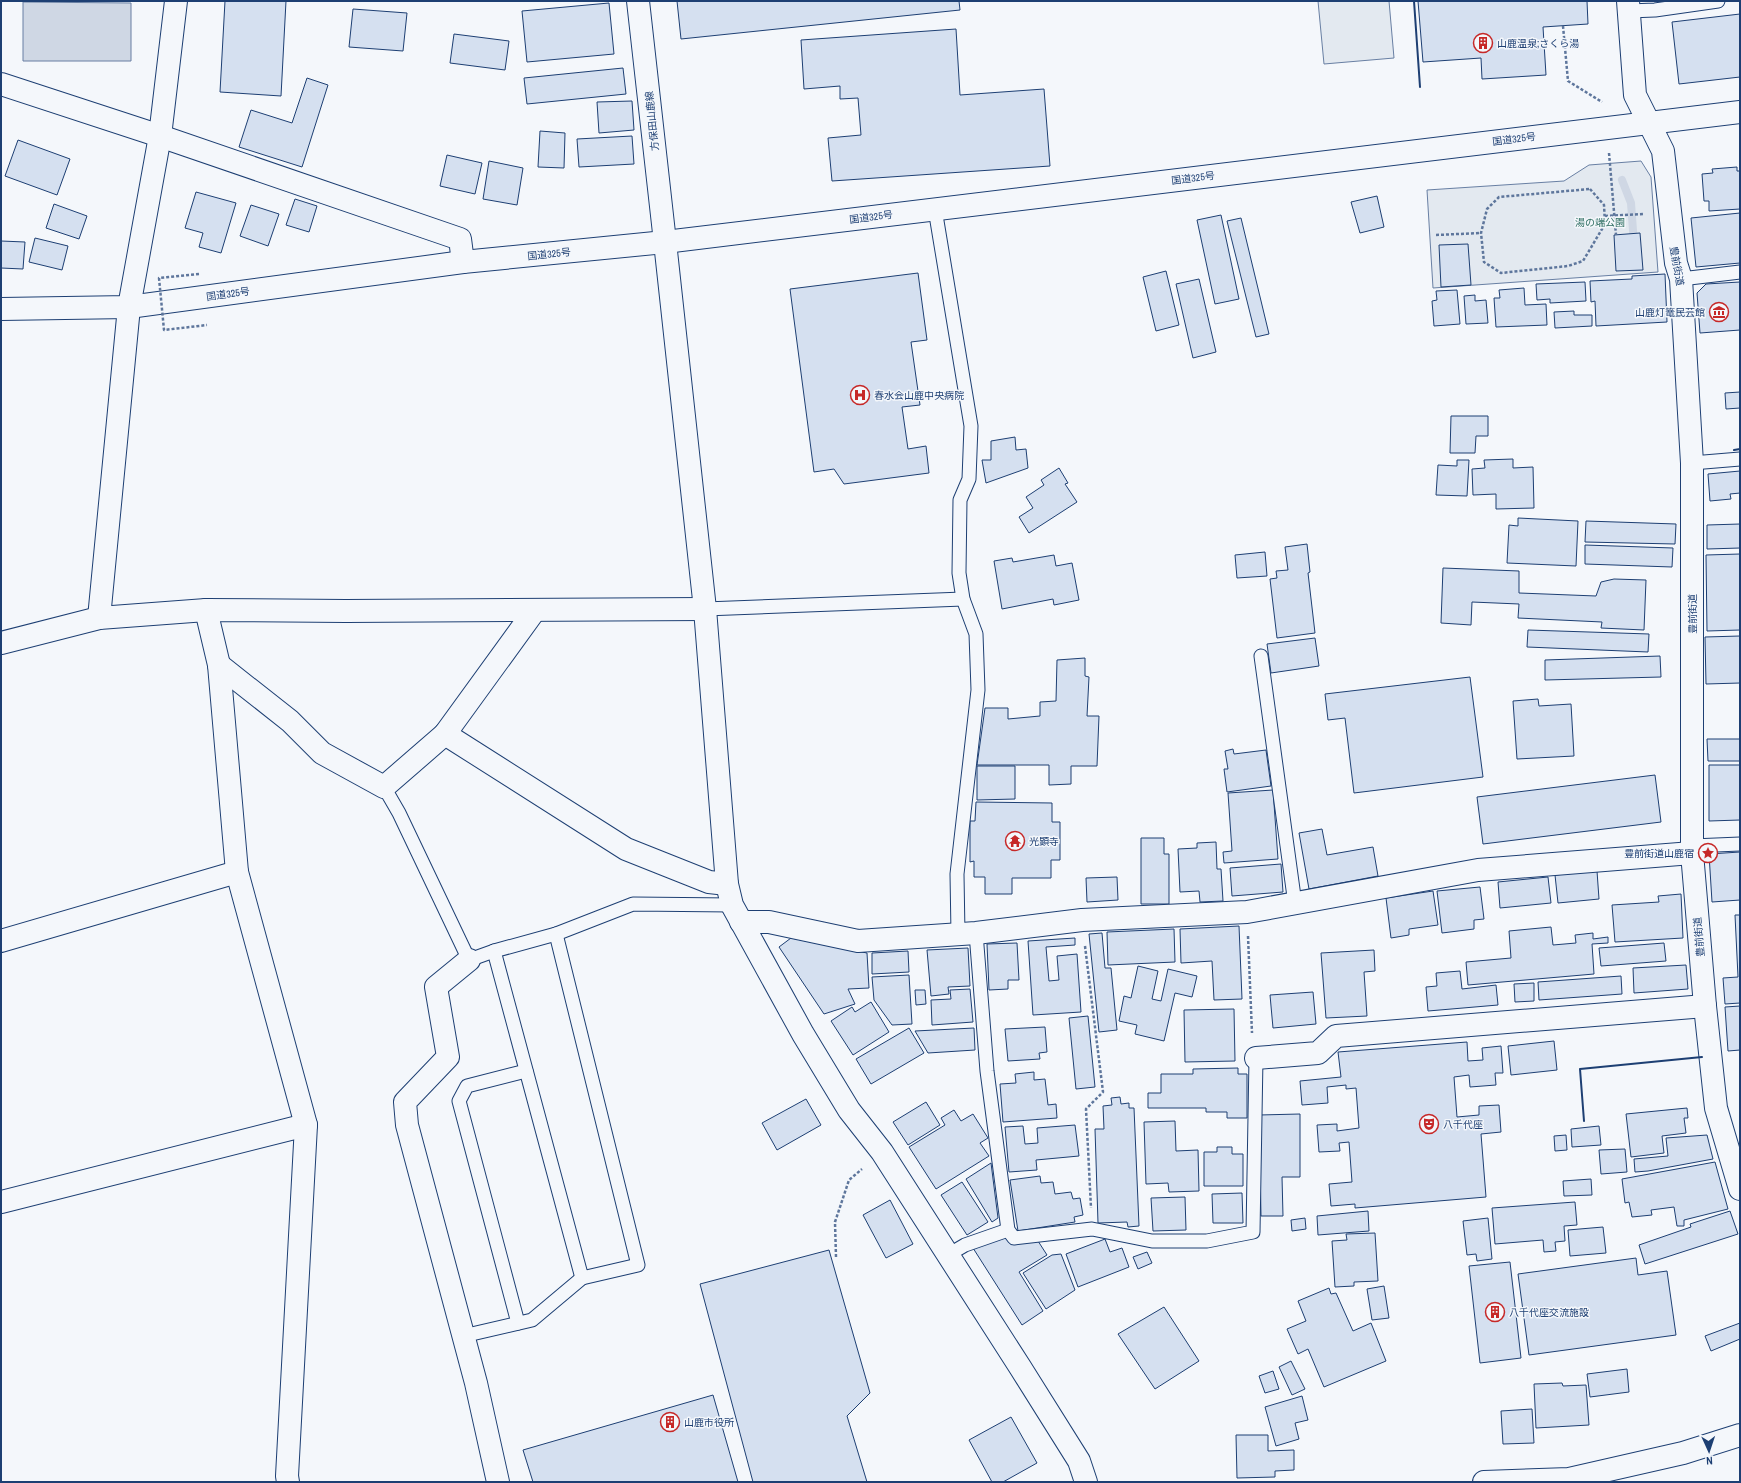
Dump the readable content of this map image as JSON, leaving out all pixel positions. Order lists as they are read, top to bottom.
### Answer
{
  "streets": {
    "main road": ["方保田山鹿線", "国道325号", "豊前街道"]
  },
  "crossings": [
    ["方保田山鹿線", "国道325号"],
    ["国道325号", "豊前街道"]
  ],
  "parks": ["湯の端公園"],
  "places": {
    "building": ["山鹿温泉;さくら湯", "八千代座交流施設", "山鹿市役所"],
    "museum": ["山鹿灯篭民芸館"],
    "hospital": ["春水会山鹿中央病院"],
    "temple": ["光顕寺"],
    "place": ["豊前街道山鹿宿"],
    "theatre": ["八千代座"]
  },
  "north": "bottom"
}
